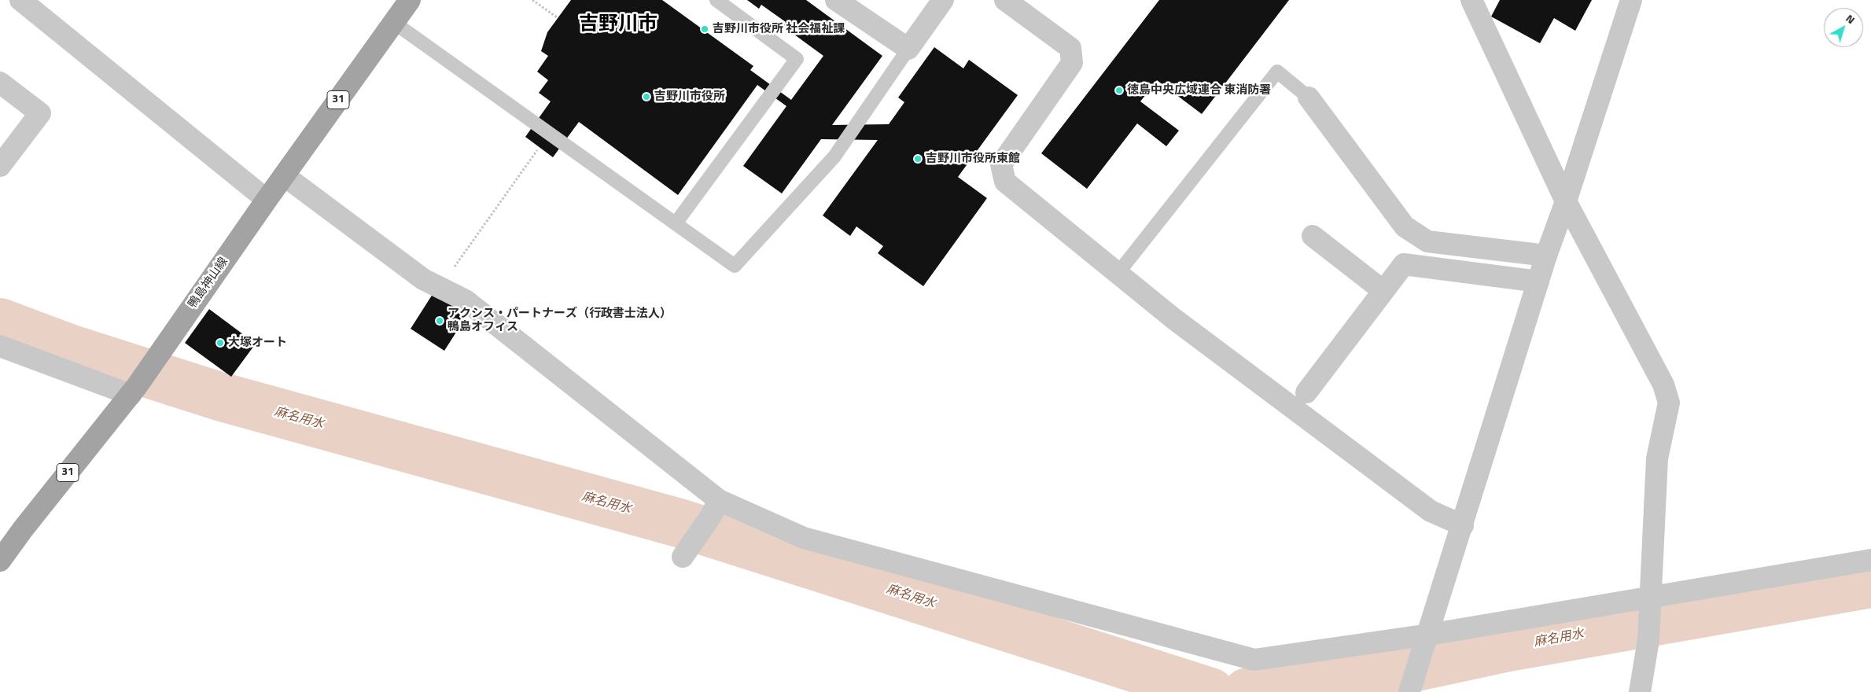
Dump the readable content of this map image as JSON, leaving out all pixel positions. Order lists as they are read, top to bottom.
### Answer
{
  "streets": {
    "main road": ["31", "鴨島神山線"]
  },
  "districts": ["吉野川市"],
  "water": ["麻名用水"],
  "places": [
    "吉野川市役所 社会福祉課",
    "徳島中央広域連合 東消防署",
    "吉野川市役所",
    "吉野川市役所東館",
    "アクシス・パートナーズ（行政書士法人） 鴨島オフィス",
    "大塚オート"
  ],
  "north": "top right"
}
